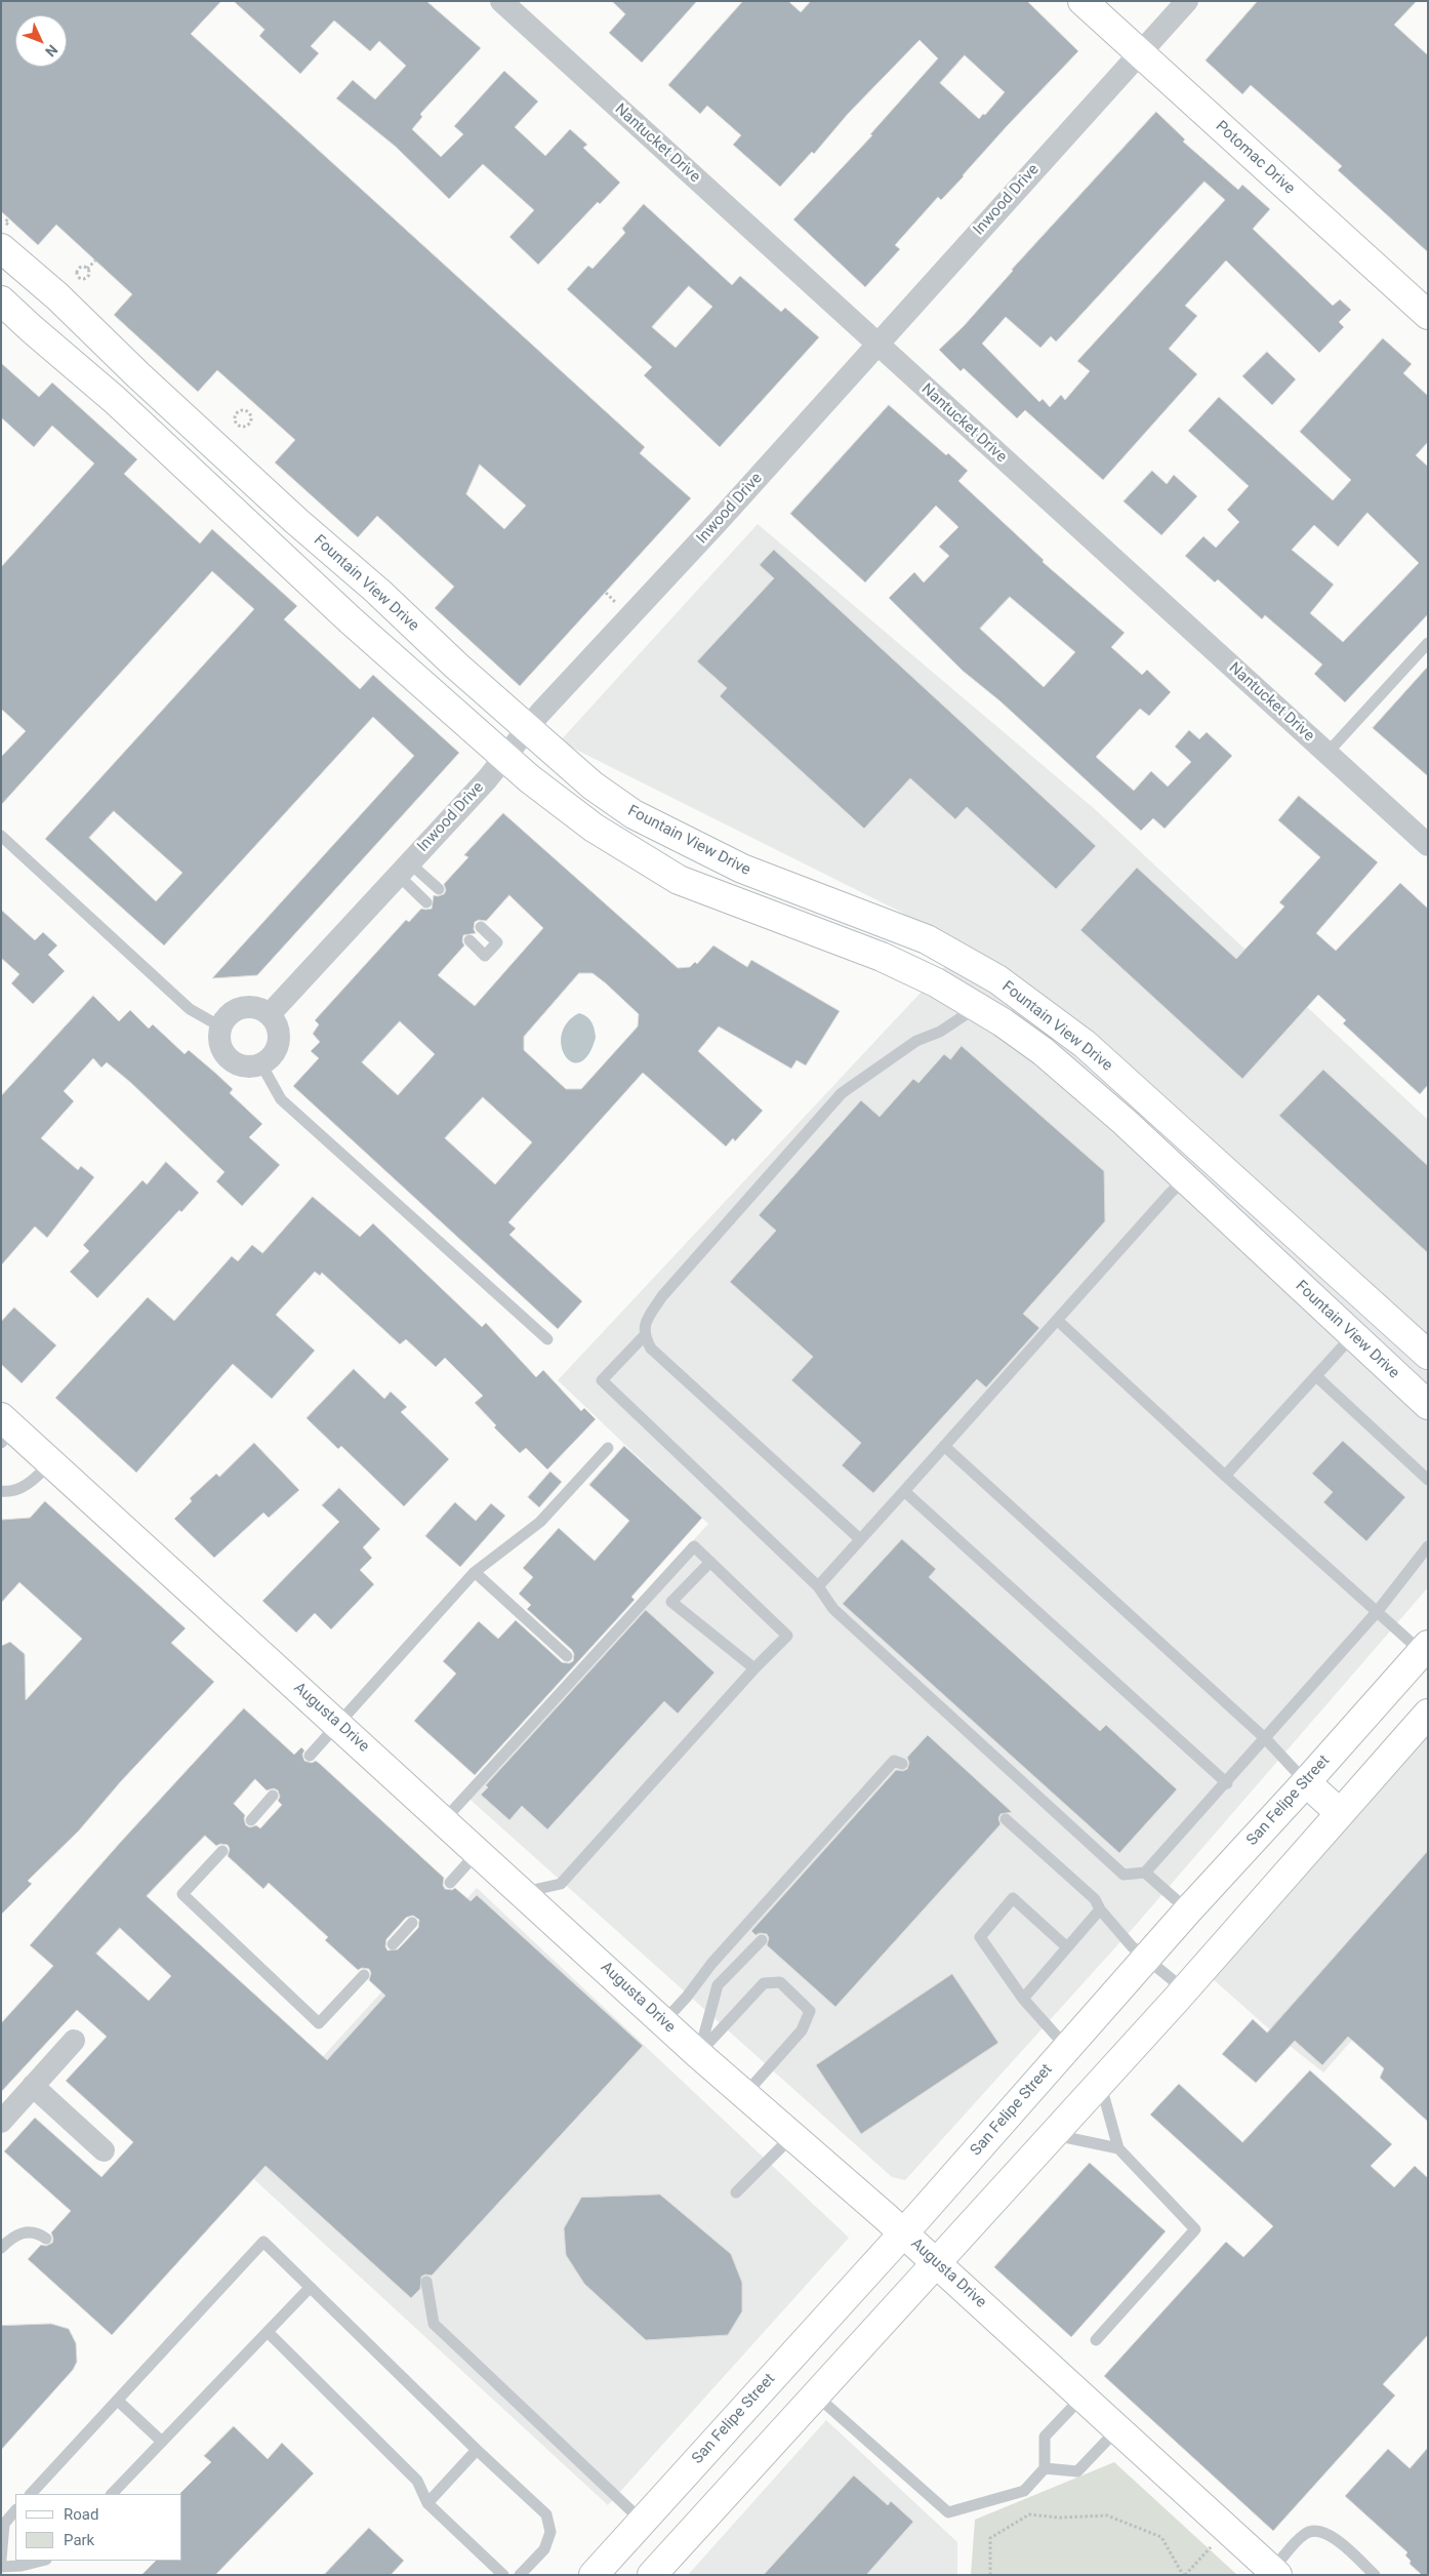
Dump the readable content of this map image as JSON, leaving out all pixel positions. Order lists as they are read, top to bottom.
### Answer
{
  "streets": {
    "main road": [
      "Potomac Drive",
      "Fountain View Drive",
      "Augusta Drive",
      "San Felipe Street"
    ],
    "street": ["Nantucket Drive", "Inwood Drive"]
  },
  "crossings": [
    ["Nantucket Drive", "Inwood Drive"],
    ["Potomac Drive", "Inwood Drive"],
    ["Inwood Drive", "Fountain View Drive"],
    ["Augusta Drive", "San Felipe Street"]
  ],
  "legend": ["Road", "Park"],
  "north": "bottom right"
}
